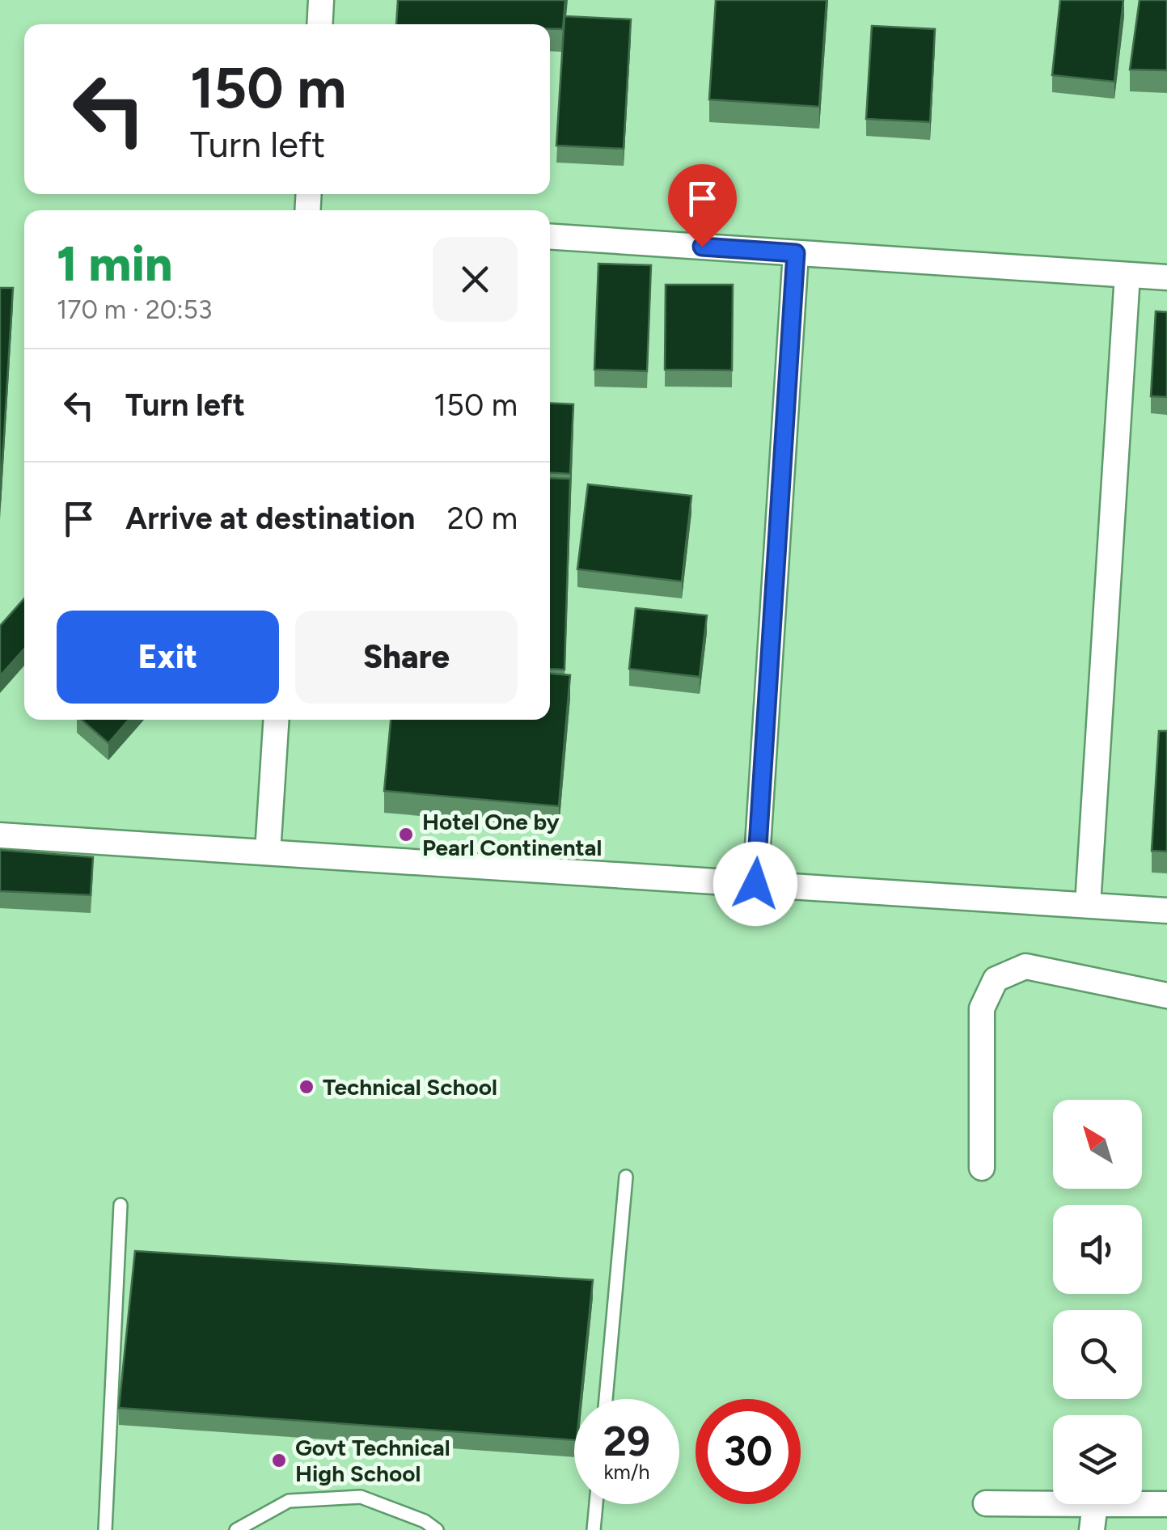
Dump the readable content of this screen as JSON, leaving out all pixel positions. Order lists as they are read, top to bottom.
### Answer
{
  "places": ["Hotel One by Pearl Continental", "Technical School", "Govt Technical High School"],
  "north": "top left",
  "page": {
    "turn": ["150 m", "Turn left"],
    "heading": ["1 min", "170 m · 20:53"],
    "list": [
      {
        "name": "Turn left",
        "value": "150 m"
      },
      {
        "name": "Arrive at destination",
        "value": "20 m"
      }
    ],
    "buttons": ["Exit", "Share"],
    "speed": "29 km/h",
    "limit": "30"
  }
}
